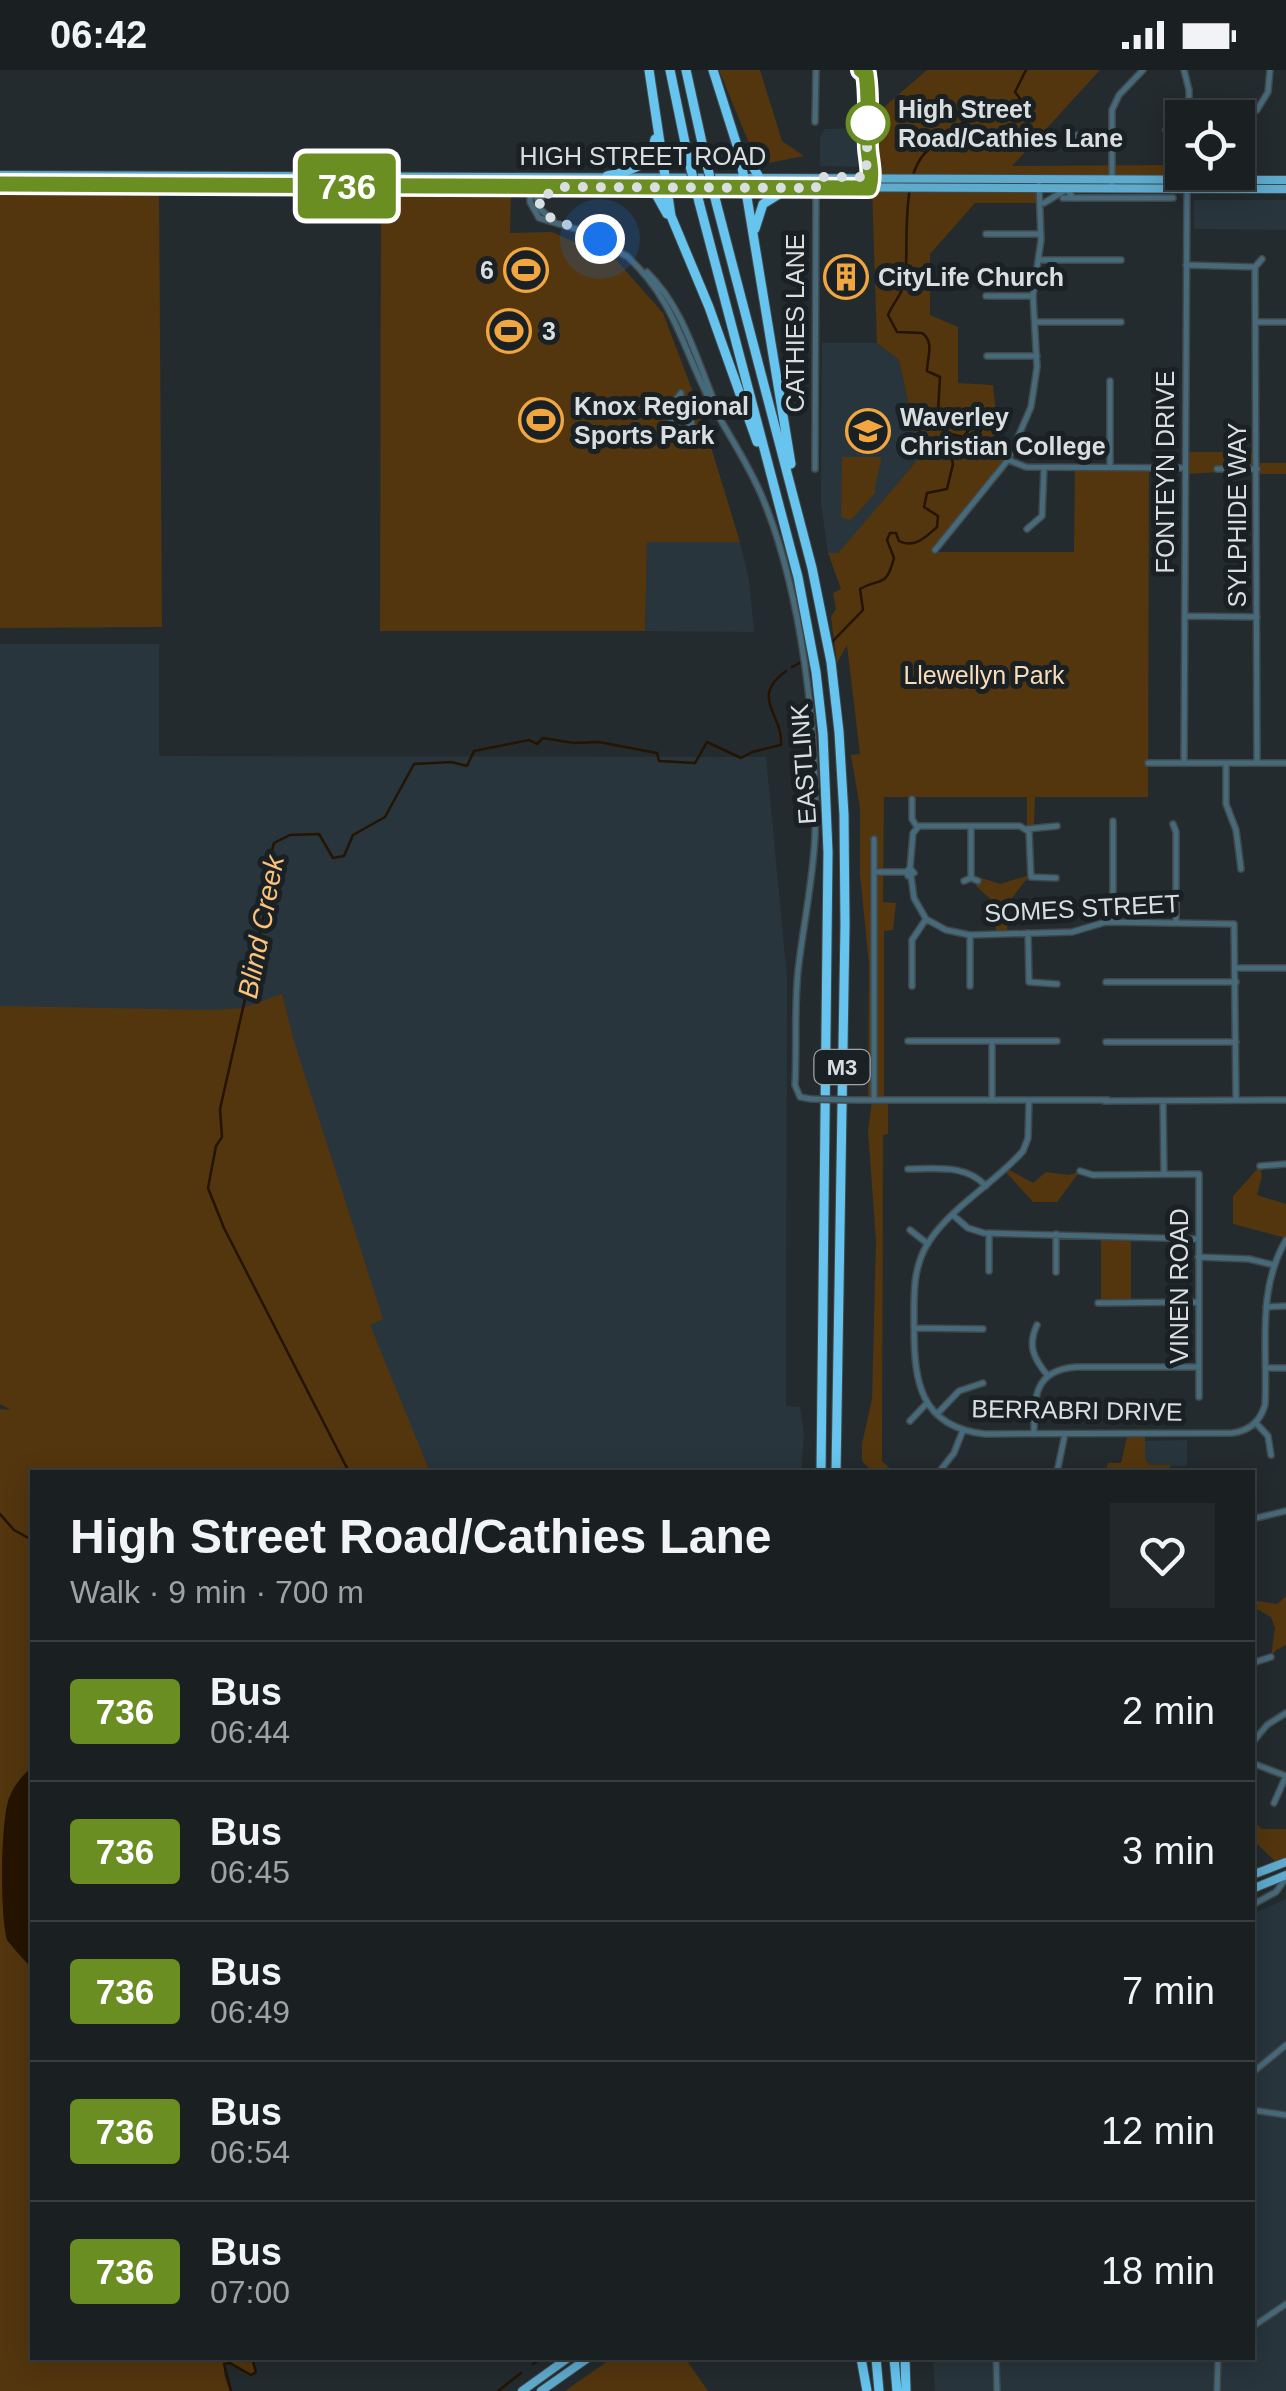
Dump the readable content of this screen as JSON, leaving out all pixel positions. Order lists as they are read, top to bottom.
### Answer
{
  "streets": {
    "highway": ["EASTLINK", "M3"],
    "main road": ["HIGH STREET ROAD"],
    "street": [
      "CATHIES LANE",
      "FONTEYN DRIVE",
      "SYLPHIDE WAY",
      "SOMES STREET",
      "VINEN ROAD",
      "BERRABRI DRIVE"
    ]
  },
  "crossings": [
    ["HIGH STREET ROAD", "CATHIES LANE"]
  ],
  "water": ["Blind Creek"],
  "parks": ["Llewellyn Park"],
  "places": {
    "other": ["High Street Road/Cathies Lane"],
    "sports": ["6", "3", "Knox Regional Sports Park"],
    "building": ["CityLife Church"],
    "school or university": ["Waverley Christian College"]
  },
  "lines": ["bus line 736"],
  "page": {
    "status": "06:42",
    "on_map": "736",
    "heading": ["High Street Road/Cathies Lane", "Walk · 9 min · 700 m"],
    "list": [
      {
        "mark": "736",
        "name": "Bus",
        "note": "06:44",
        "value": "2 min"
      },
      {
        "mark": "736",
        "name": "Bus",
        "note": "06:45",
        "value": "3 min"
      },
      {
        "mark": "736",
        "name": "Bus",
        "note": "06:49",
        "value": "7 min"
      },
      {
        "mark": "736",
        "name": "Bus",
        "note": "06:54",
        "value": "12 min"
      },
      {
        "mark": "736",
        "name": "Bus",
        "note": "07:00",
        "value": "18 min"
      }
    ]
  }
}
